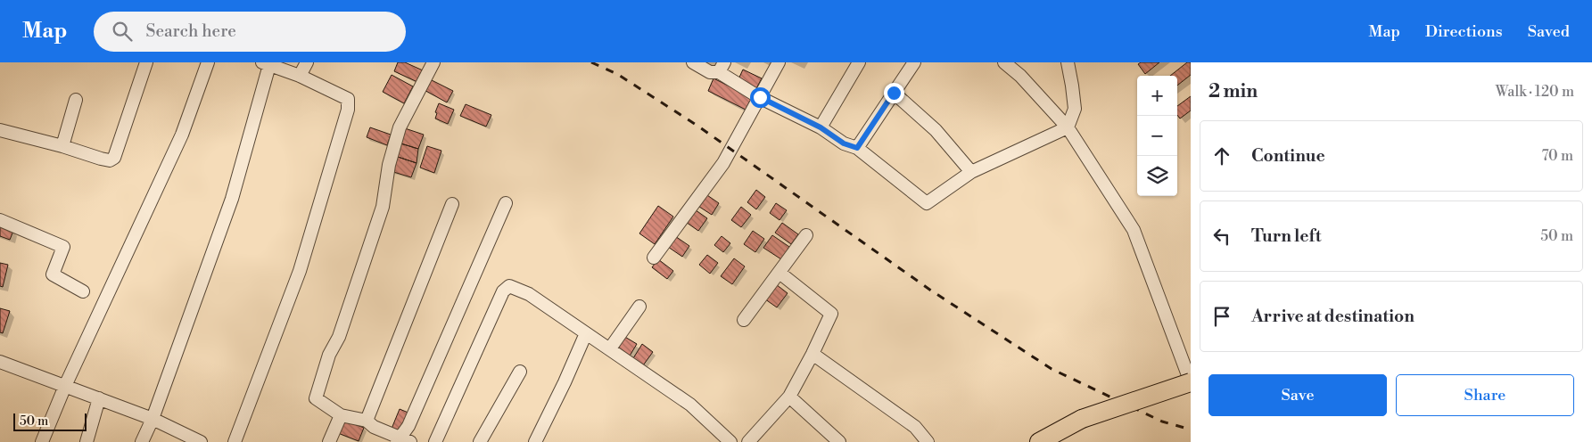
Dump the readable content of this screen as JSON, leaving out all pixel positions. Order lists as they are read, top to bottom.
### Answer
{
  "scale_bar": "50 m",
  "page": {
    "header": "Map",
    "search": "Search here",
    "nav": ["Map", "Directions", "Saved"],
    "heading": ["2 min", "Walk · 120 m"],
    "map_buttons": ["+", "−"],
    "list": [
      ["Continue", "70 m"],
      ["Turn left", "50 m"],
      "Arrive at destination"
    ],
    "buttons": ["Save", "Share"],
    "scale": "50 m"
  }
}
